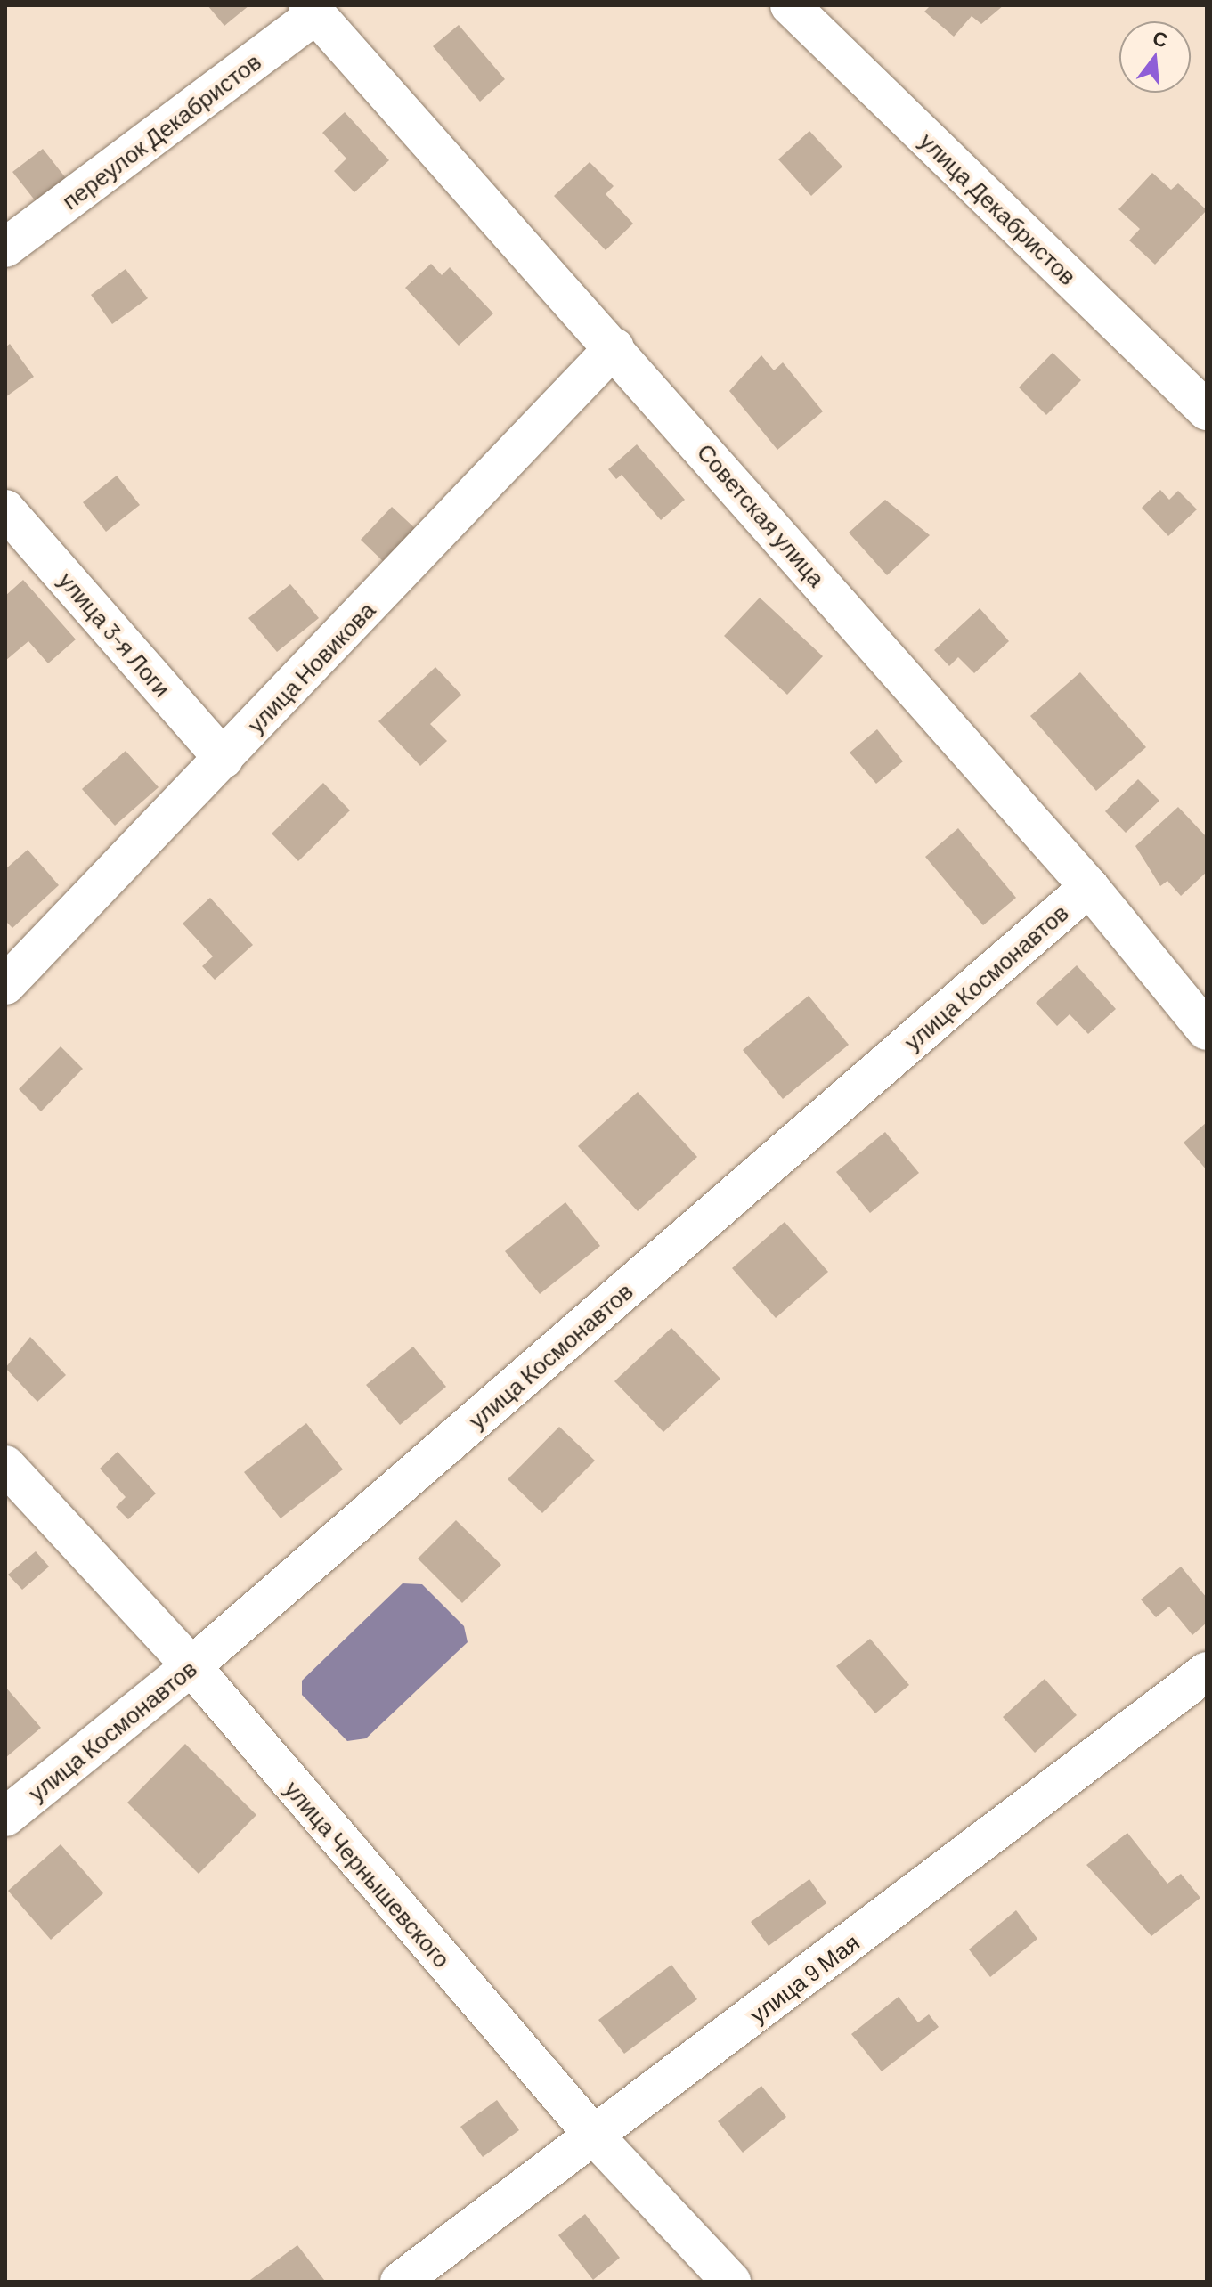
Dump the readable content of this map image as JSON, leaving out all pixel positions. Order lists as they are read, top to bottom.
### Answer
{
  "streets": {
    "street": [
      "переулок Декабристов",
      "улица Декабристов",
      "Советская улица",
      "улица 3-я Логи",
      "улица Новикова",
      "улица Космонавтов",
      "улица Чернышевского",
      "улица 9 Мая"
    ]
  },
  "crossings": [
    ["переулок Декабристов", "Советская улица"],
    ["Советская улица", "улица Новикова"],
    ["Советская улица", "улица Космонавтов"],
    ["улица 3-я Логи", "улица Новикова"],
    ["улица Космонавтов", "улица Чернышевского"],
    ["улица Чернышевского", "улица 9 Мая"]
  ],
  "north": "top"
}
